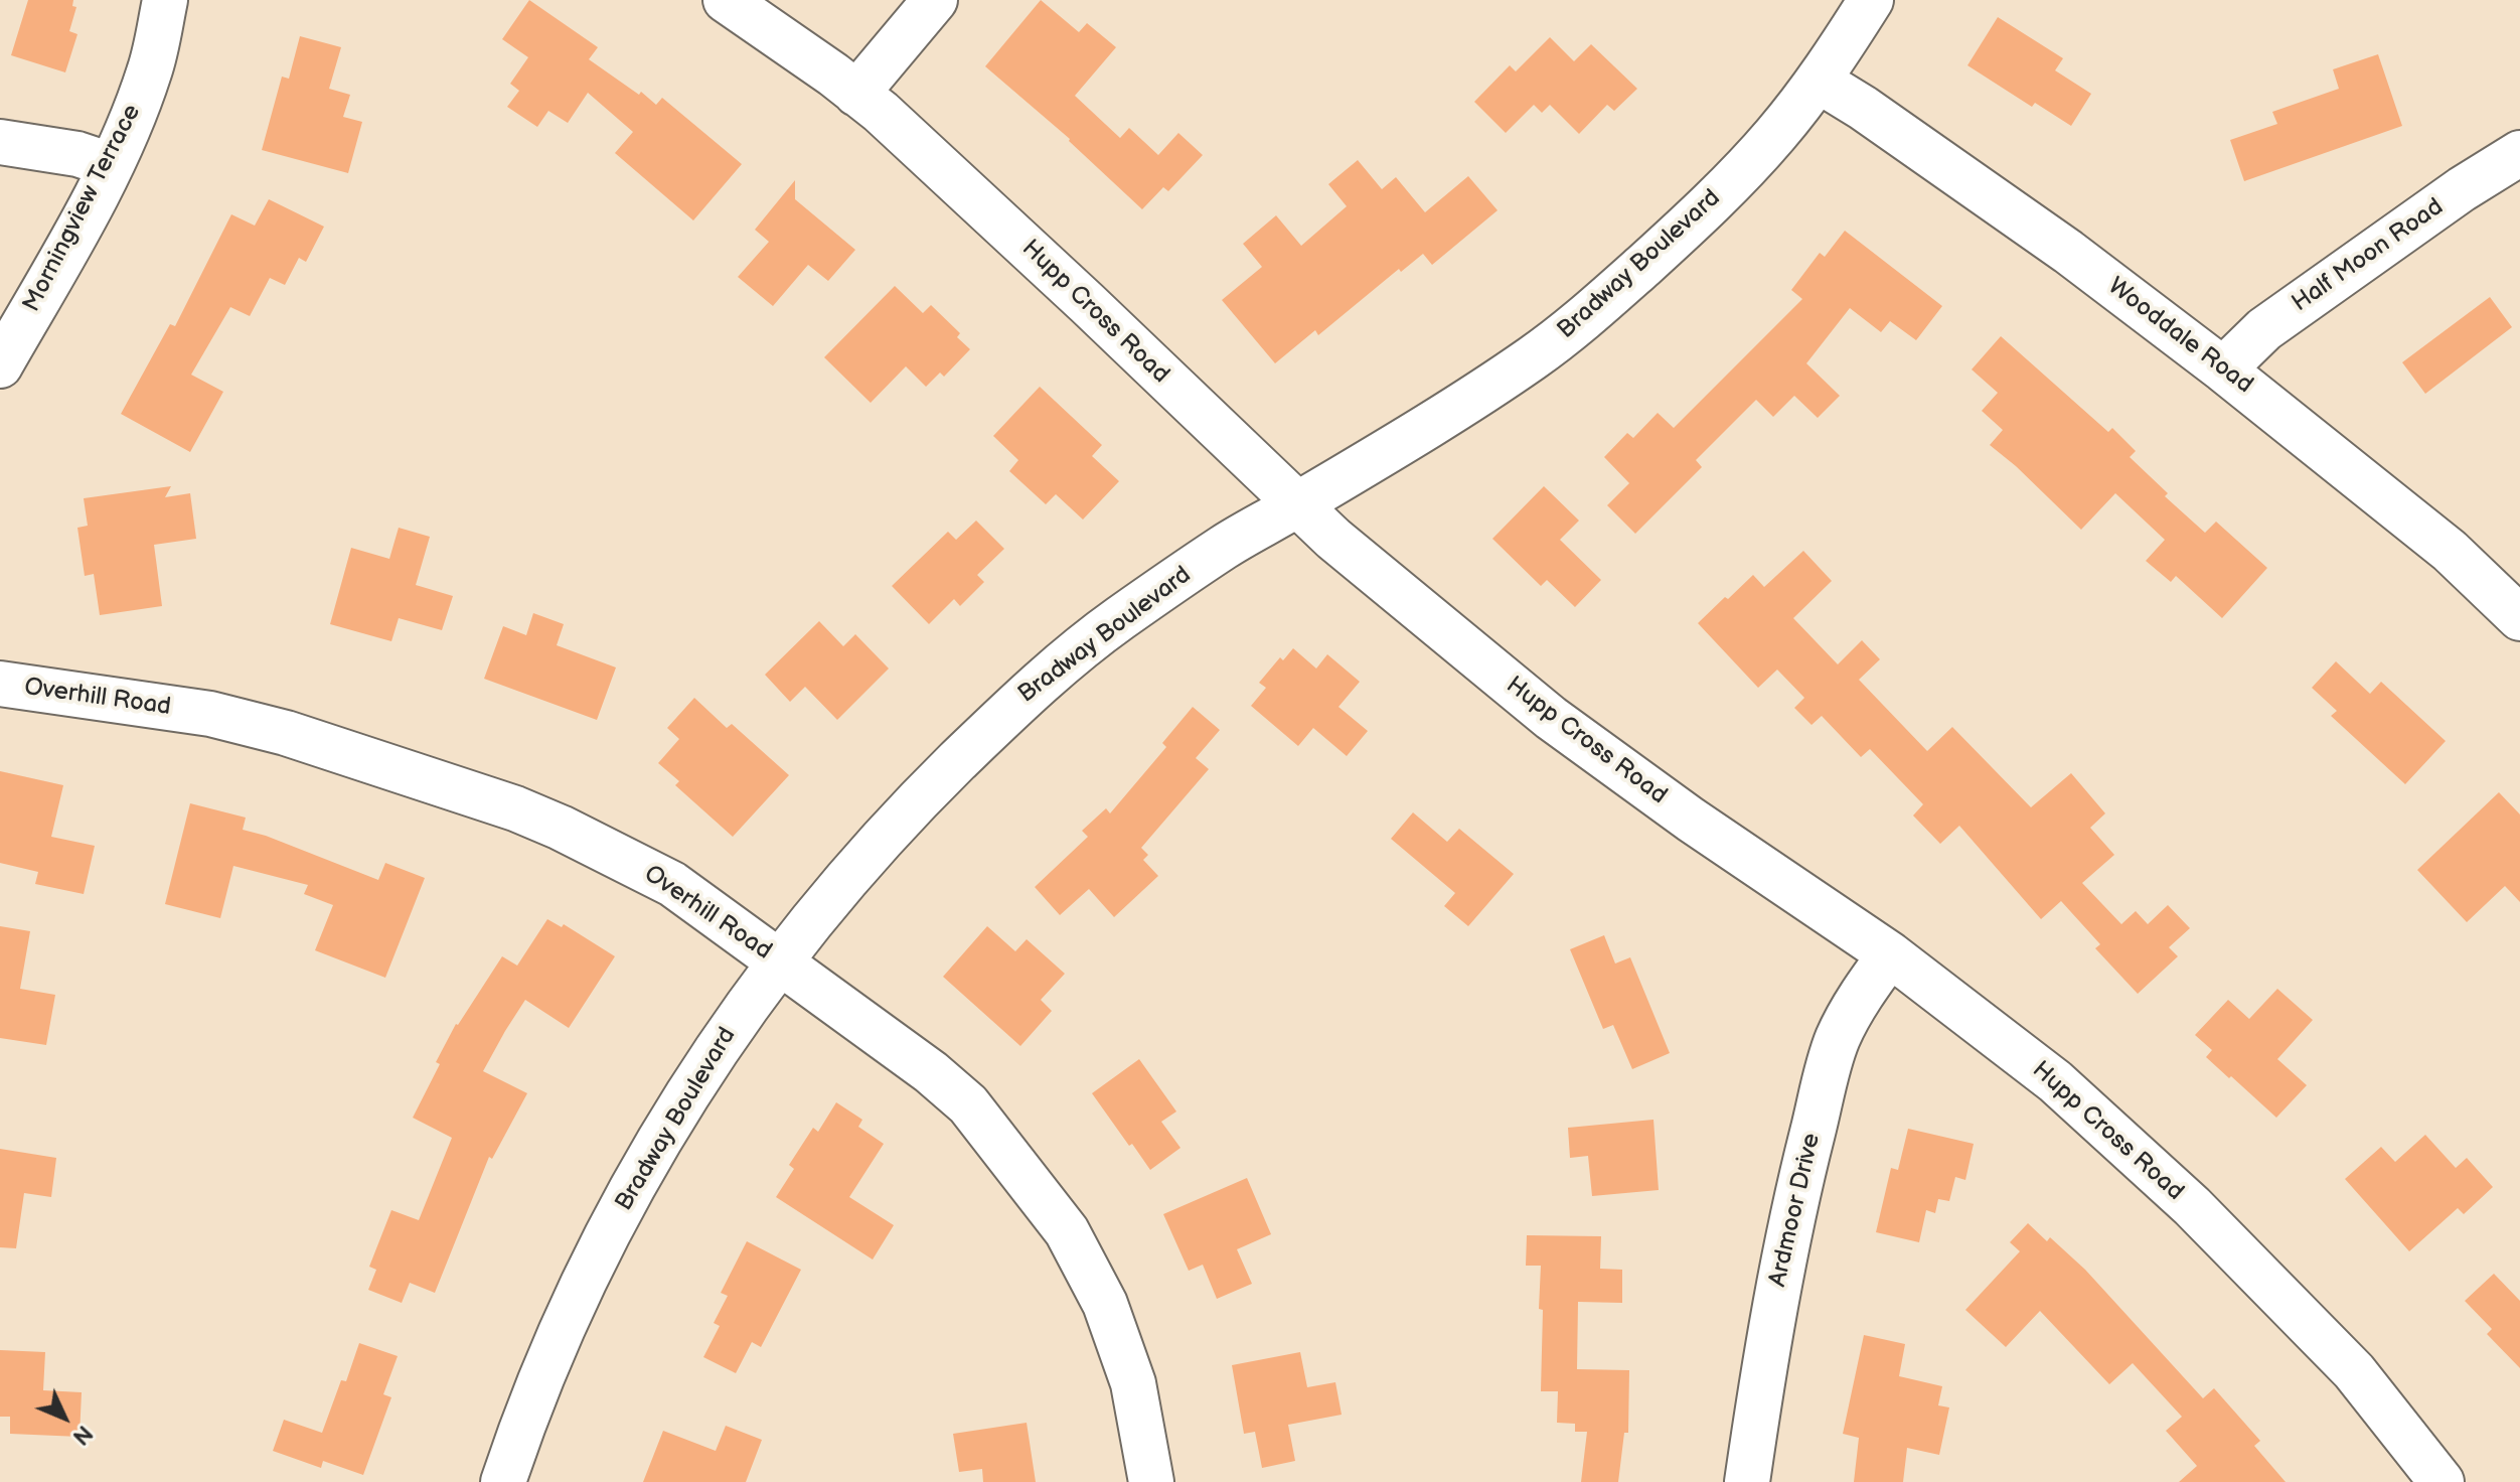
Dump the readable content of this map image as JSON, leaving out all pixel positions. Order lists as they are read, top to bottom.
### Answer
{
  "streets": {
    "street": [
      "Morningview Terrace",
      "Half Moon Road",
      "Bradway Boulevard",
      "Hupp Cross Road",
      "Wooddale Road",
      "Overhill Road",
      "Ardmoor Drive"
    ]
  },
  "crossings": [
    ["Half Moon Road", "Wooddale Road"],
    ["Bradway Boulevard", "Hupp Cross Road"],
    ["Bradway Boulevard", "Wooddale Road"],
    ["Bradway Boulevard", "Overhill Road"],
    ["Hupp Cross Road", "Ardmoor Drive"]
  ],
  "north": "bottom right"
}
